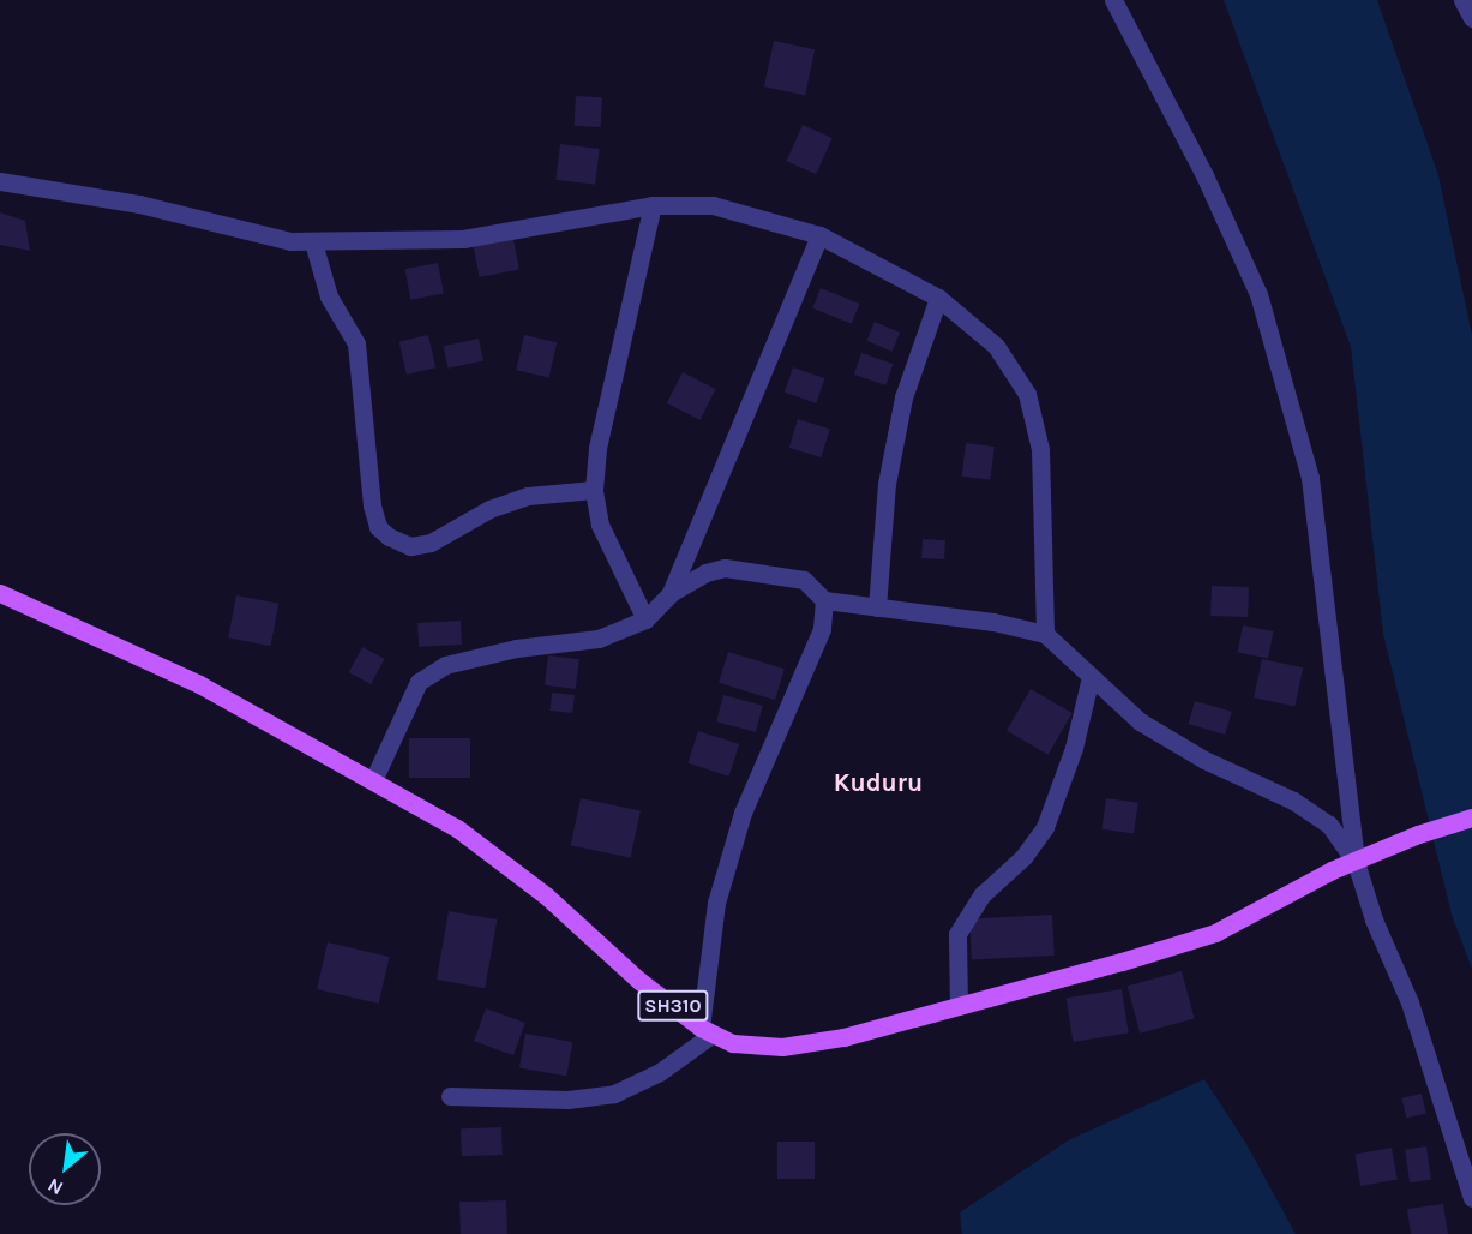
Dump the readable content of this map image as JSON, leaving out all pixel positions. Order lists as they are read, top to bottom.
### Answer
{
  "streets": {
    "main road": ["SH310"]
  },
  "districts": ["Kuduru"],
  "north": "bottom left"
}
